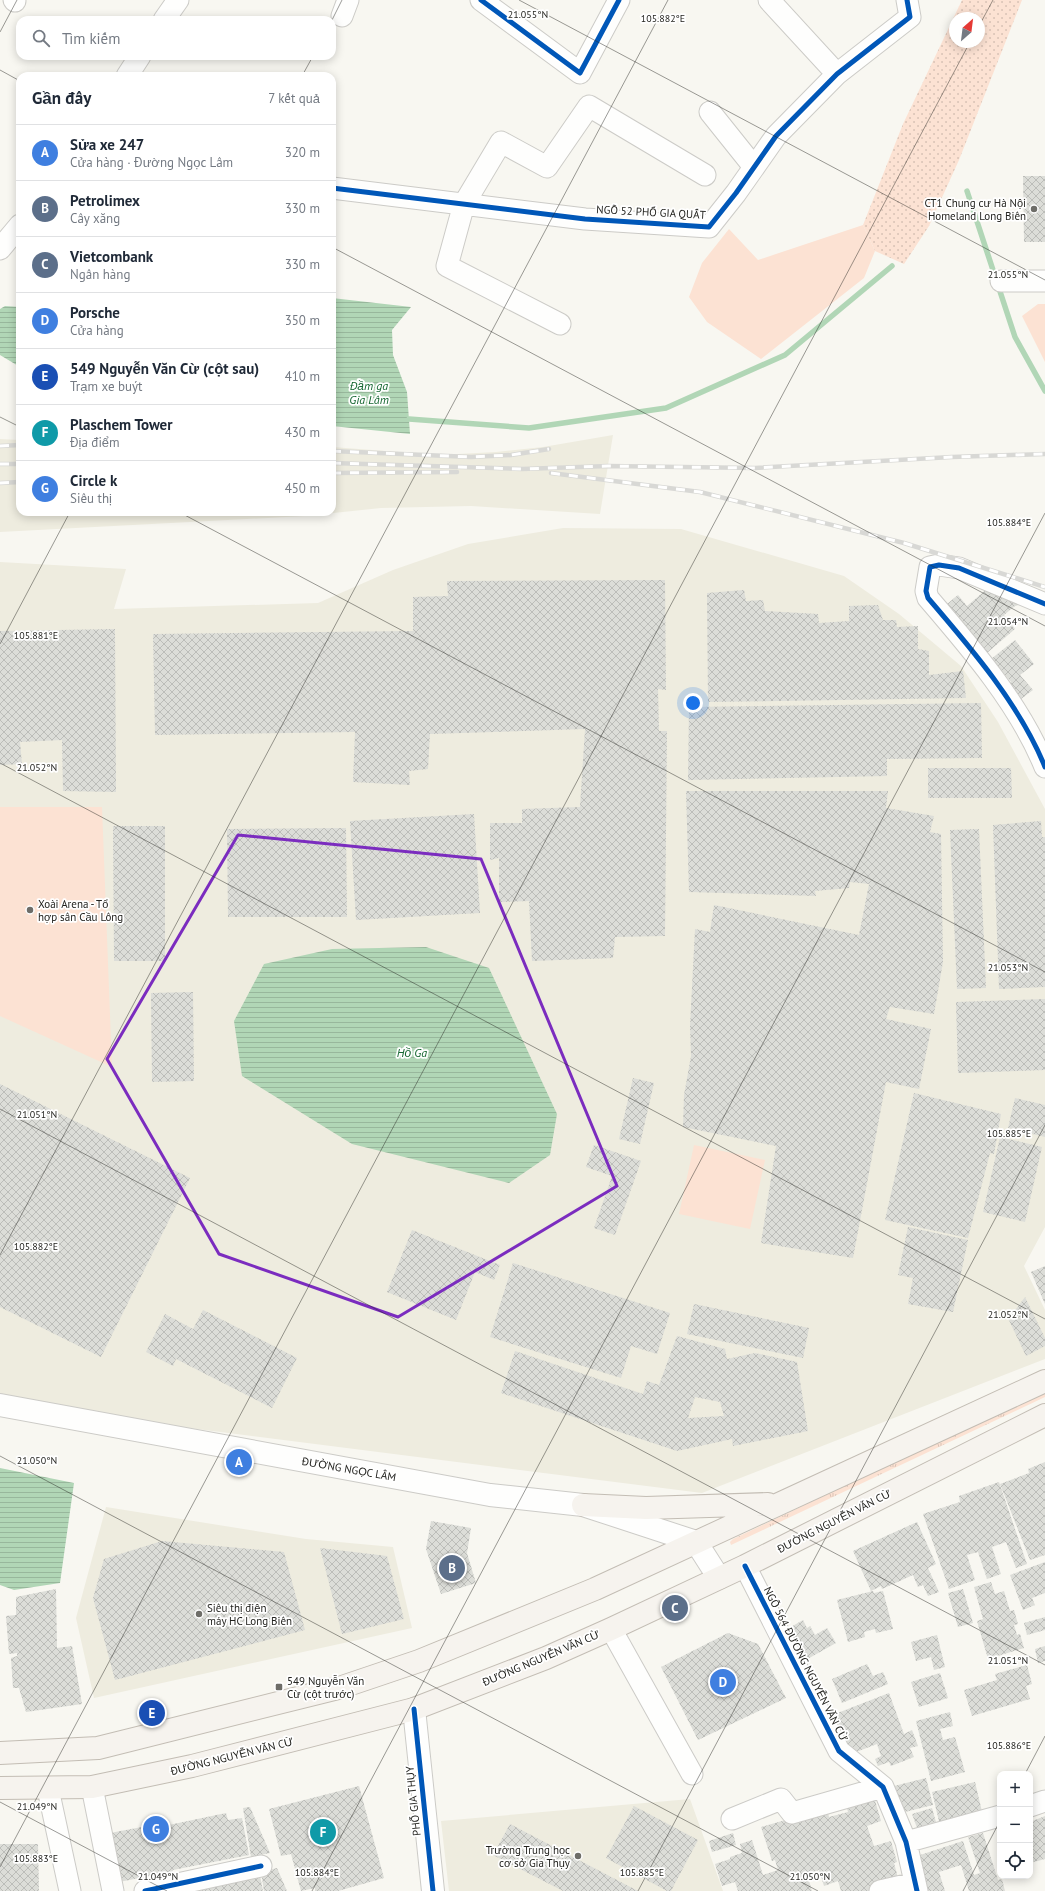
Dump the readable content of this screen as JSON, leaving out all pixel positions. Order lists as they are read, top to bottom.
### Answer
{
  "streets": {
    "main road": ["ĐƯỜNG NGỌC LÂM", "ĐƯỜNG NGUYỄN VĂN CỪ", "PHỐ GIA THỤY"],
    "street": ["NGÕ 52 PHỐ GIA QUẤT", "NGÕ 564 ĐƯỜNG NGUYỄN VĂN CỪ"]
  },
  "crossings": [
    ["ĐƯỜNG NGUYỄN VĂN CỪ", "NGÕ 564 ĐƯỜNG NGUYỄN VĂN CỪ"],
    ["ĐƯỜNG NGUYỄN VĂN CỪ", "PHỐ GIA THỤY"]
  ],
  "water": ["Đầm ga Gia Lâm", "Hồ Ga"],
  "places": {
    "other": [
      "CT1 Chung cư Hà Nội Homeland Long Biên",
      "Xoài Arena - Tổ hợp sân Cầu Lông",
      "Siêu thị điện máy HC Long Biên",
      "Trường Trung học cơ sở Gia Thụy"
    ],
    "transit": ["549 Nguyễn Văn Cừ (cột trước)"]
  },
  "north": "top right",
  "page": {
    "search": "Tìm kiếm",
    "heading": ["Gần đây", "7 kết quả"],
    "list": [
      {
        "mark": "A",
        "name": "Sửa xe 247",
        "note": "Cửa hàng · Đường Ngọc Lâm",
        "value": "320 m"
      },
      {
        "mark": "B",
        "name": "Petrolimex",
        "note": "Cây xăng",
        "value": "330 m"
      },
      {
        "mark": "C",
        "name": "Vietcombank",
        "note": "Ngân hàng",
        "value": "330 m"
      },
      {
        "mark": "D",
        "name": "Porsche",
        "note": "Cửa hàng",
        "value": "350 m"
      },
      {
        "mark": "E",
        "name": "549 Nguyễn Văn Cừ (cột sau)",
        "note": "Trạm xe buýt",
        "value": "410 m"
      },
      {
        "mark": "F",
        "name": "Plaschem Tower",
        "note": "Địa điểm",
        "value": "430 m"
      },
      {
        "mark": "G",
        "name": "Circle k",
        "note": "Siêu thị",
        "value": "450 m"
      }
    ],
    "pins": [
      "A",
      "B",
      "C",
      "D",
      "E",
      "G",
      "F"
    ],
    "map_buttons": ["+", "−"]
  },
  "coordinates": [
    "21.055°N",
    "105.882°E",
    "105.884°E",
    "21.054°N",
    "105.881°E",
    "21.052°N",
    "21.053°N",
    "21.051°N",
    "105.885°E",
    "21.050°N",
    "105.886°E",
    "21.049°N",
    "105.883°E"
  ]
}
